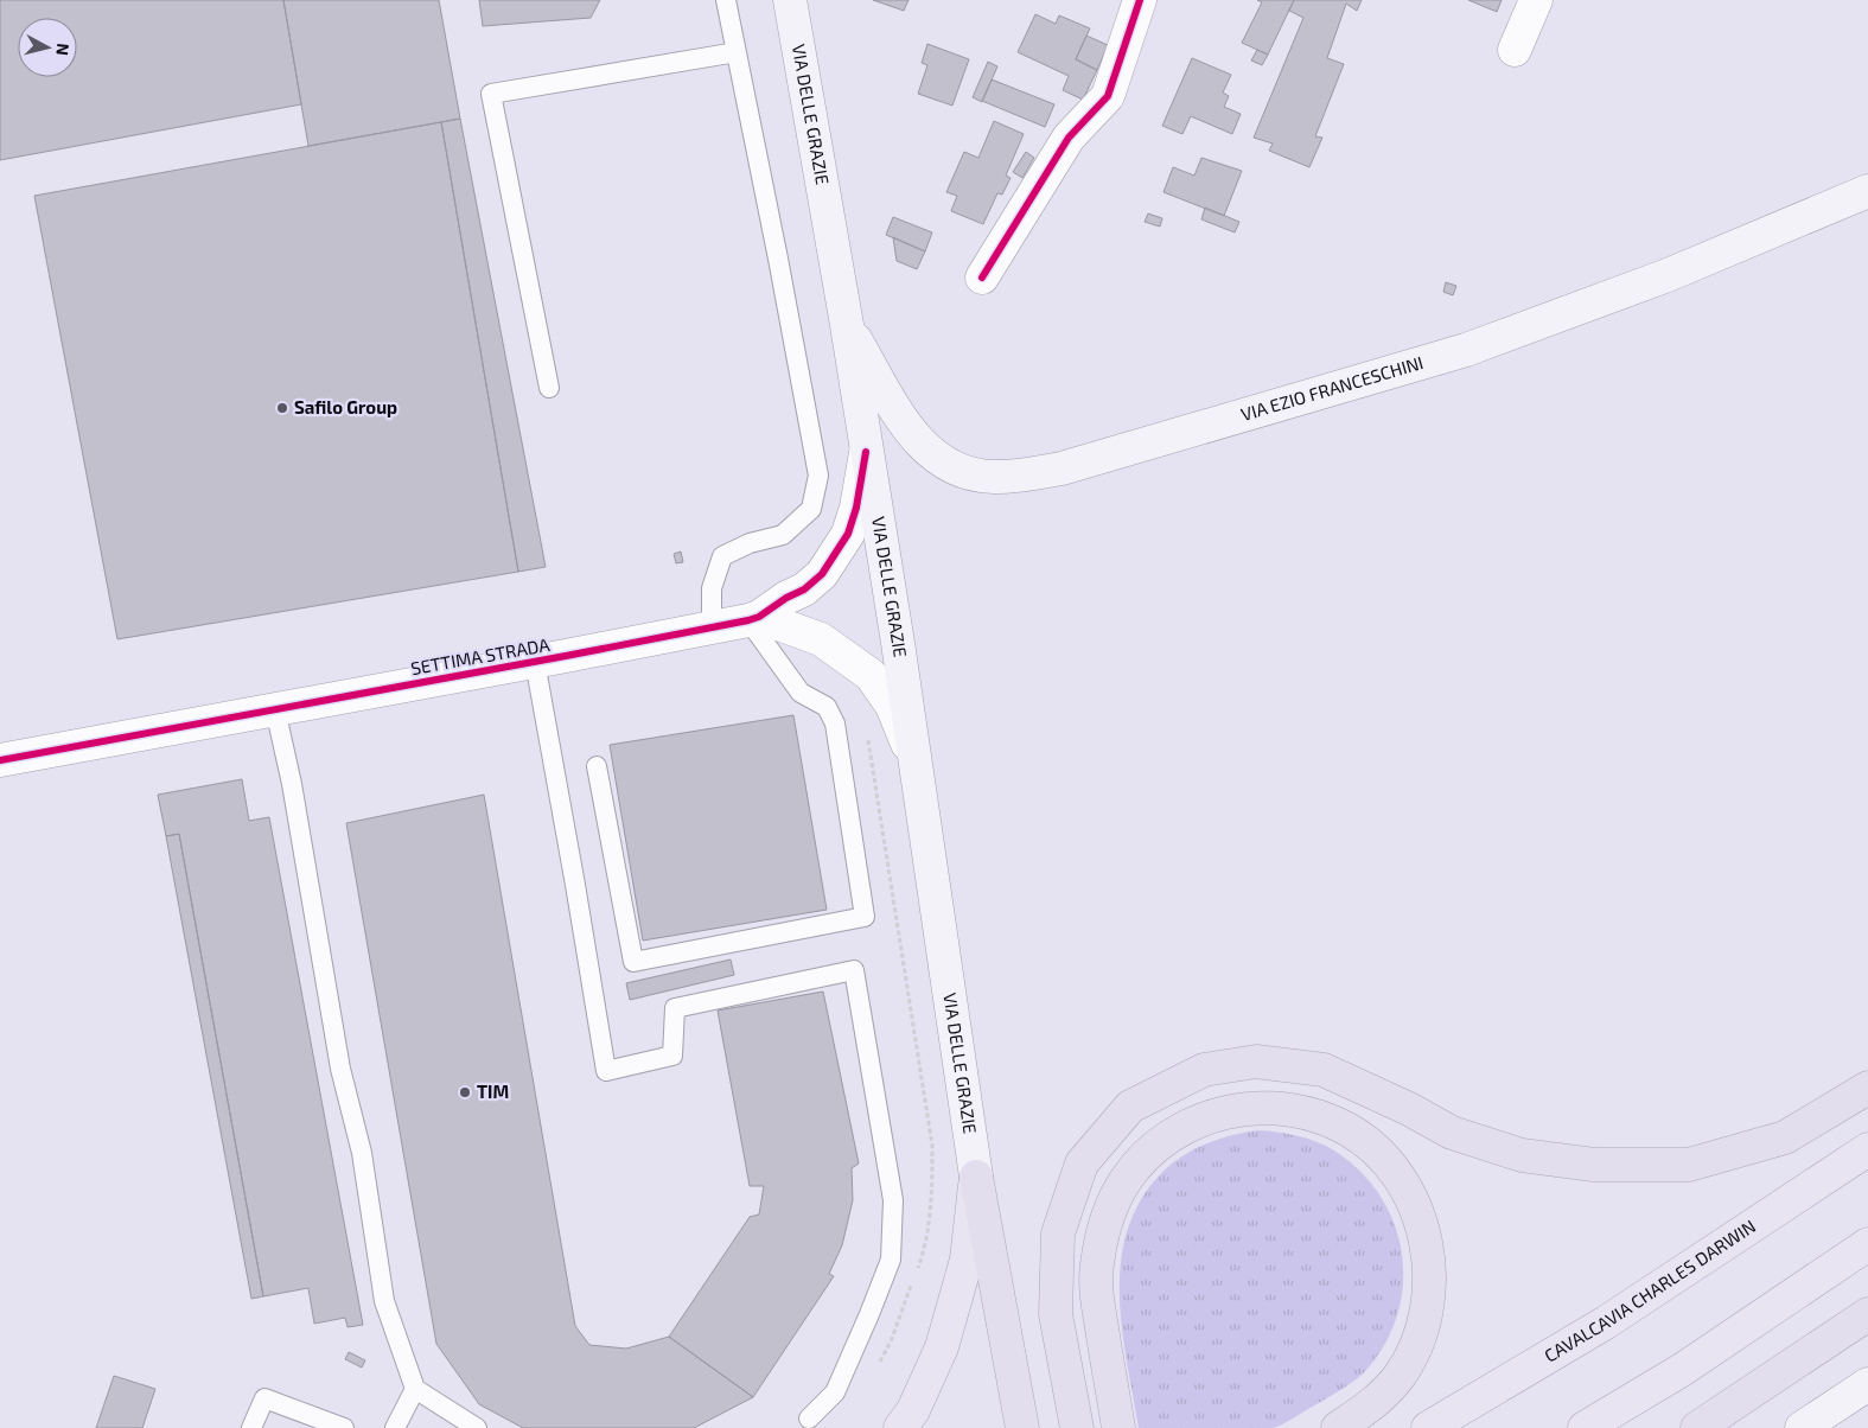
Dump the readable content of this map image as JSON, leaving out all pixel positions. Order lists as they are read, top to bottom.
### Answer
{
  "streets": {
    "highway": ["CAVALCAVIA CHARLES DARWIN"],
    "main road": ["VIA DELLE GRAZIE", "VIA EZIO FRANCESCHINI"],
    "street": ["SETTIMA STRADA"]
  },
  "crossings": [
    ["VIA DELLE GRAZIE", "VIA EZIO FRANCESCHINI"],
    ["VIA DELLE GRAZIE", "SETTIMA STRADA"]
  ],
  "places": ["Safilo Group", "TIM"],
  "north": "right"
}
